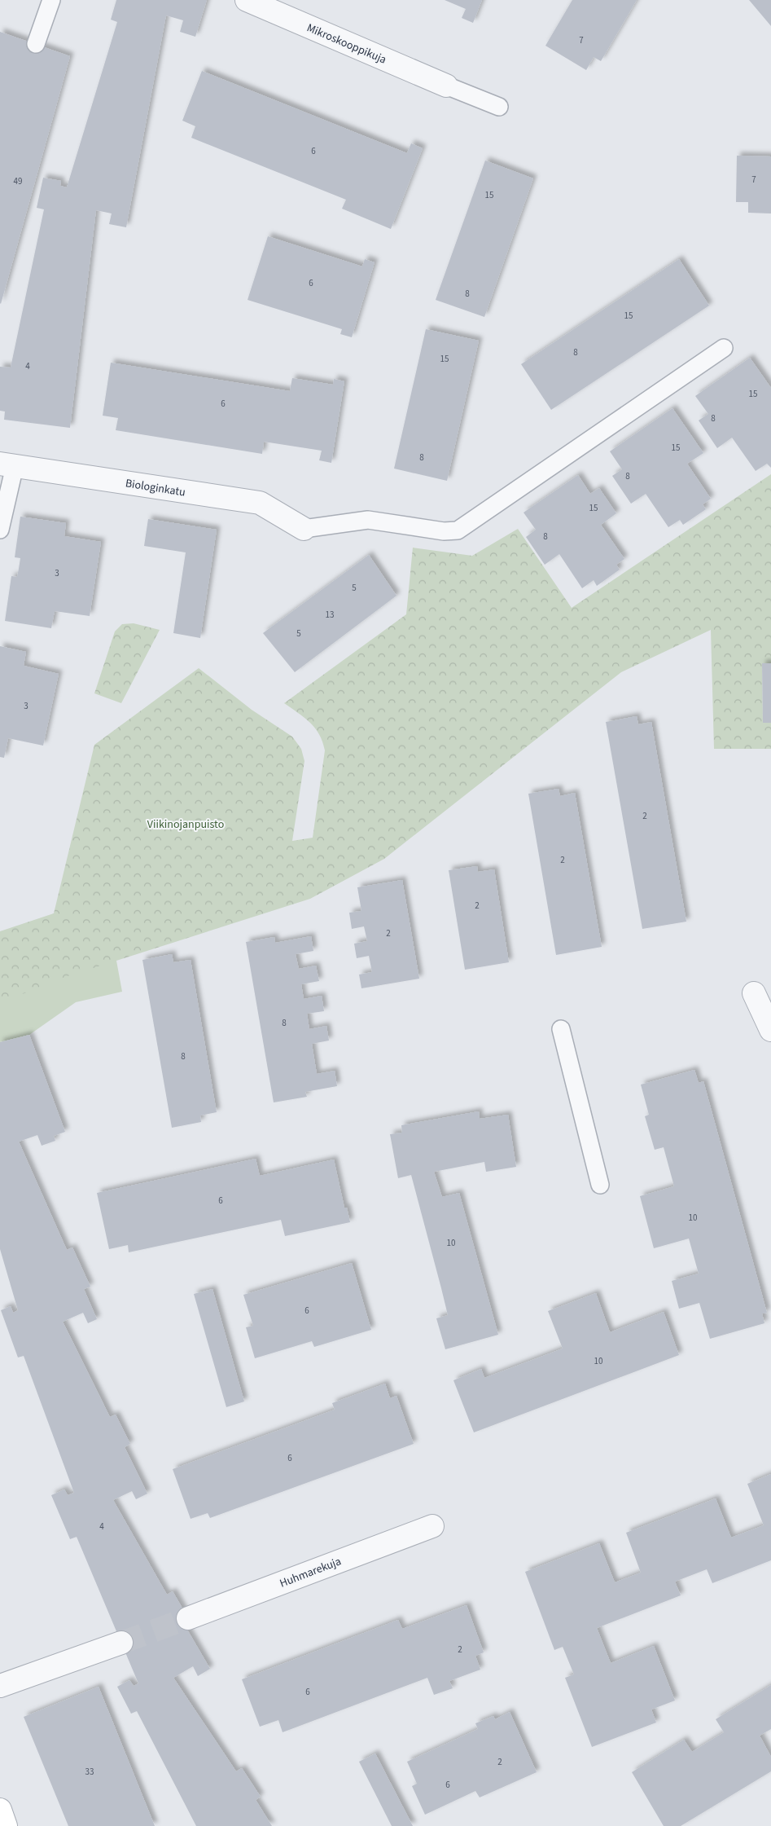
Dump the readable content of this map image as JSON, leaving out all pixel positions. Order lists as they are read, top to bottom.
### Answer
{
  "streets": {
    "street": ["Mikroskooppikuja", "Biologinkatu", "Huhmarekuja"]
  },
  "parks": ["Viikinojanpuisto"],
  "house_numbers": [
    "7",
    "6",
    "7",
    "49",
    "15",
    "6",
    "8",
    "15",
    "8",
    "15",
    "4",
    "15",
    "6",
    "8",
    "15",
    "8",
    "8",
    "15",
    "8",
    "3",
    "5",
    "13",
    "5",
    "3",
    "2",
    "2",
    "2",
    "2",
    "8",
    "8",
    "6",
    "10",
    "10",
    "6",
    "10",
    "6",
    "4",
    "2",
    "6",
    "2",
    "33",
    "6"
  ]
}
